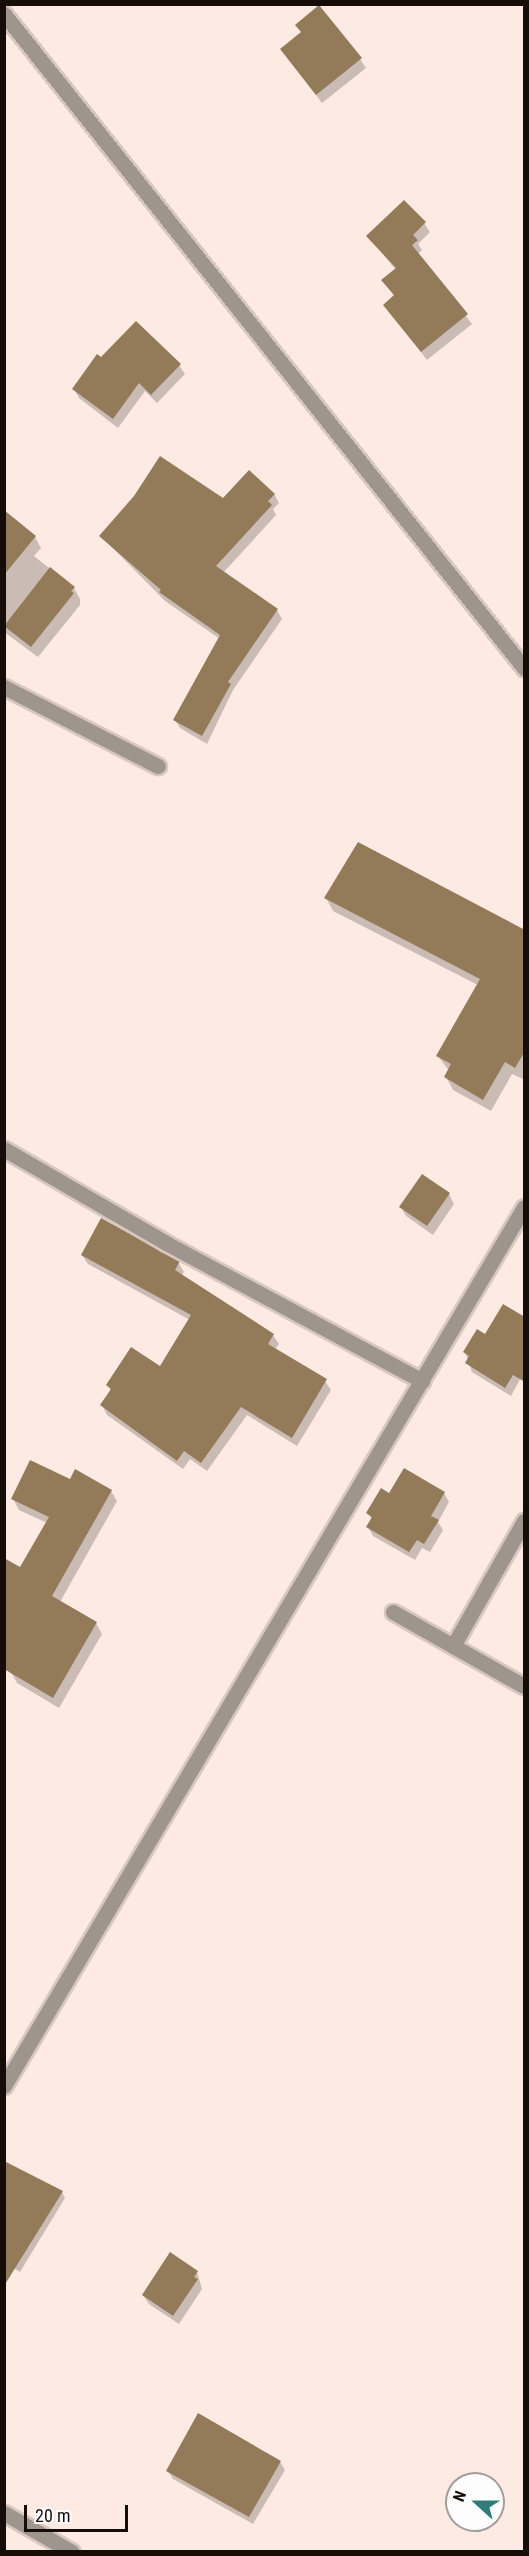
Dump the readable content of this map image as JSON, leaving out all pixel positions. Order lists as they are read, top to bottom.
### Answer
{
  "scale_bar": "20 m",
  "north": "left"
}
